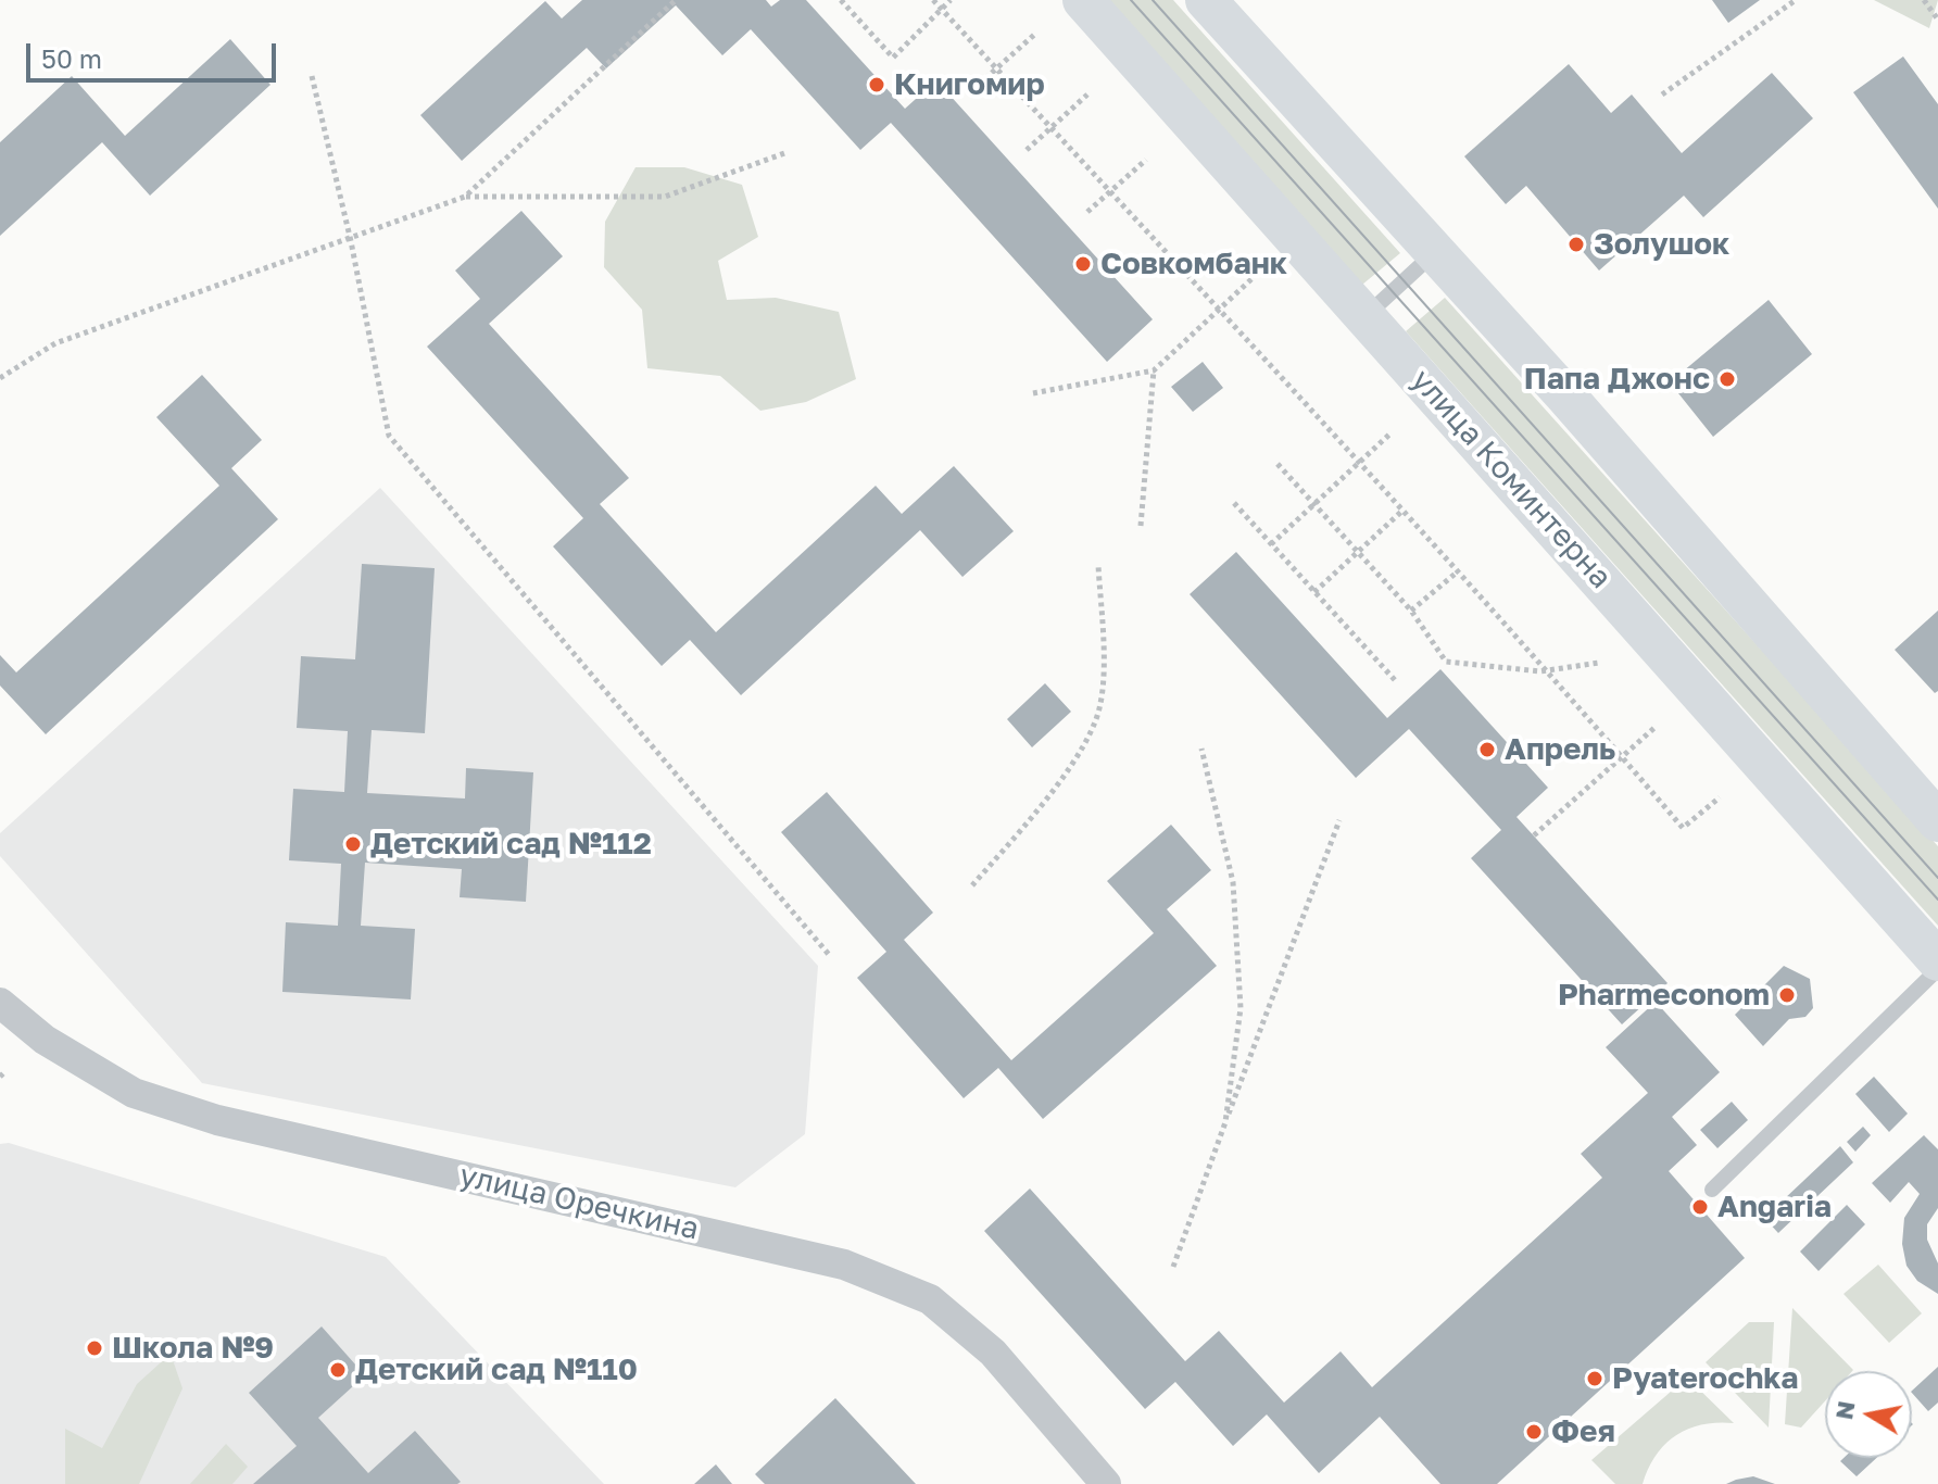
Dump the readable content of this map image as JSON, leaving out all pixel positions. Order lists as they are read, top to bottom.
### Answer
{
  "streets": {
    "street": ["улица Коминтерна", "улица Оречкина"]
  },
  "places": [
    "Книгомир",
    "Золушок",
    "Совкомбанк",
    "Папа Джонс",
    "Апрель",
    "Детский сад №112",
    "Pharmeconom",
    "Angaria",
    "Школа №9",
    "Детский сад №110",
    "Pyaterochka",
    "Фея"
  ],
  "scale_bar": "50 m",
  "north": "left"
}
